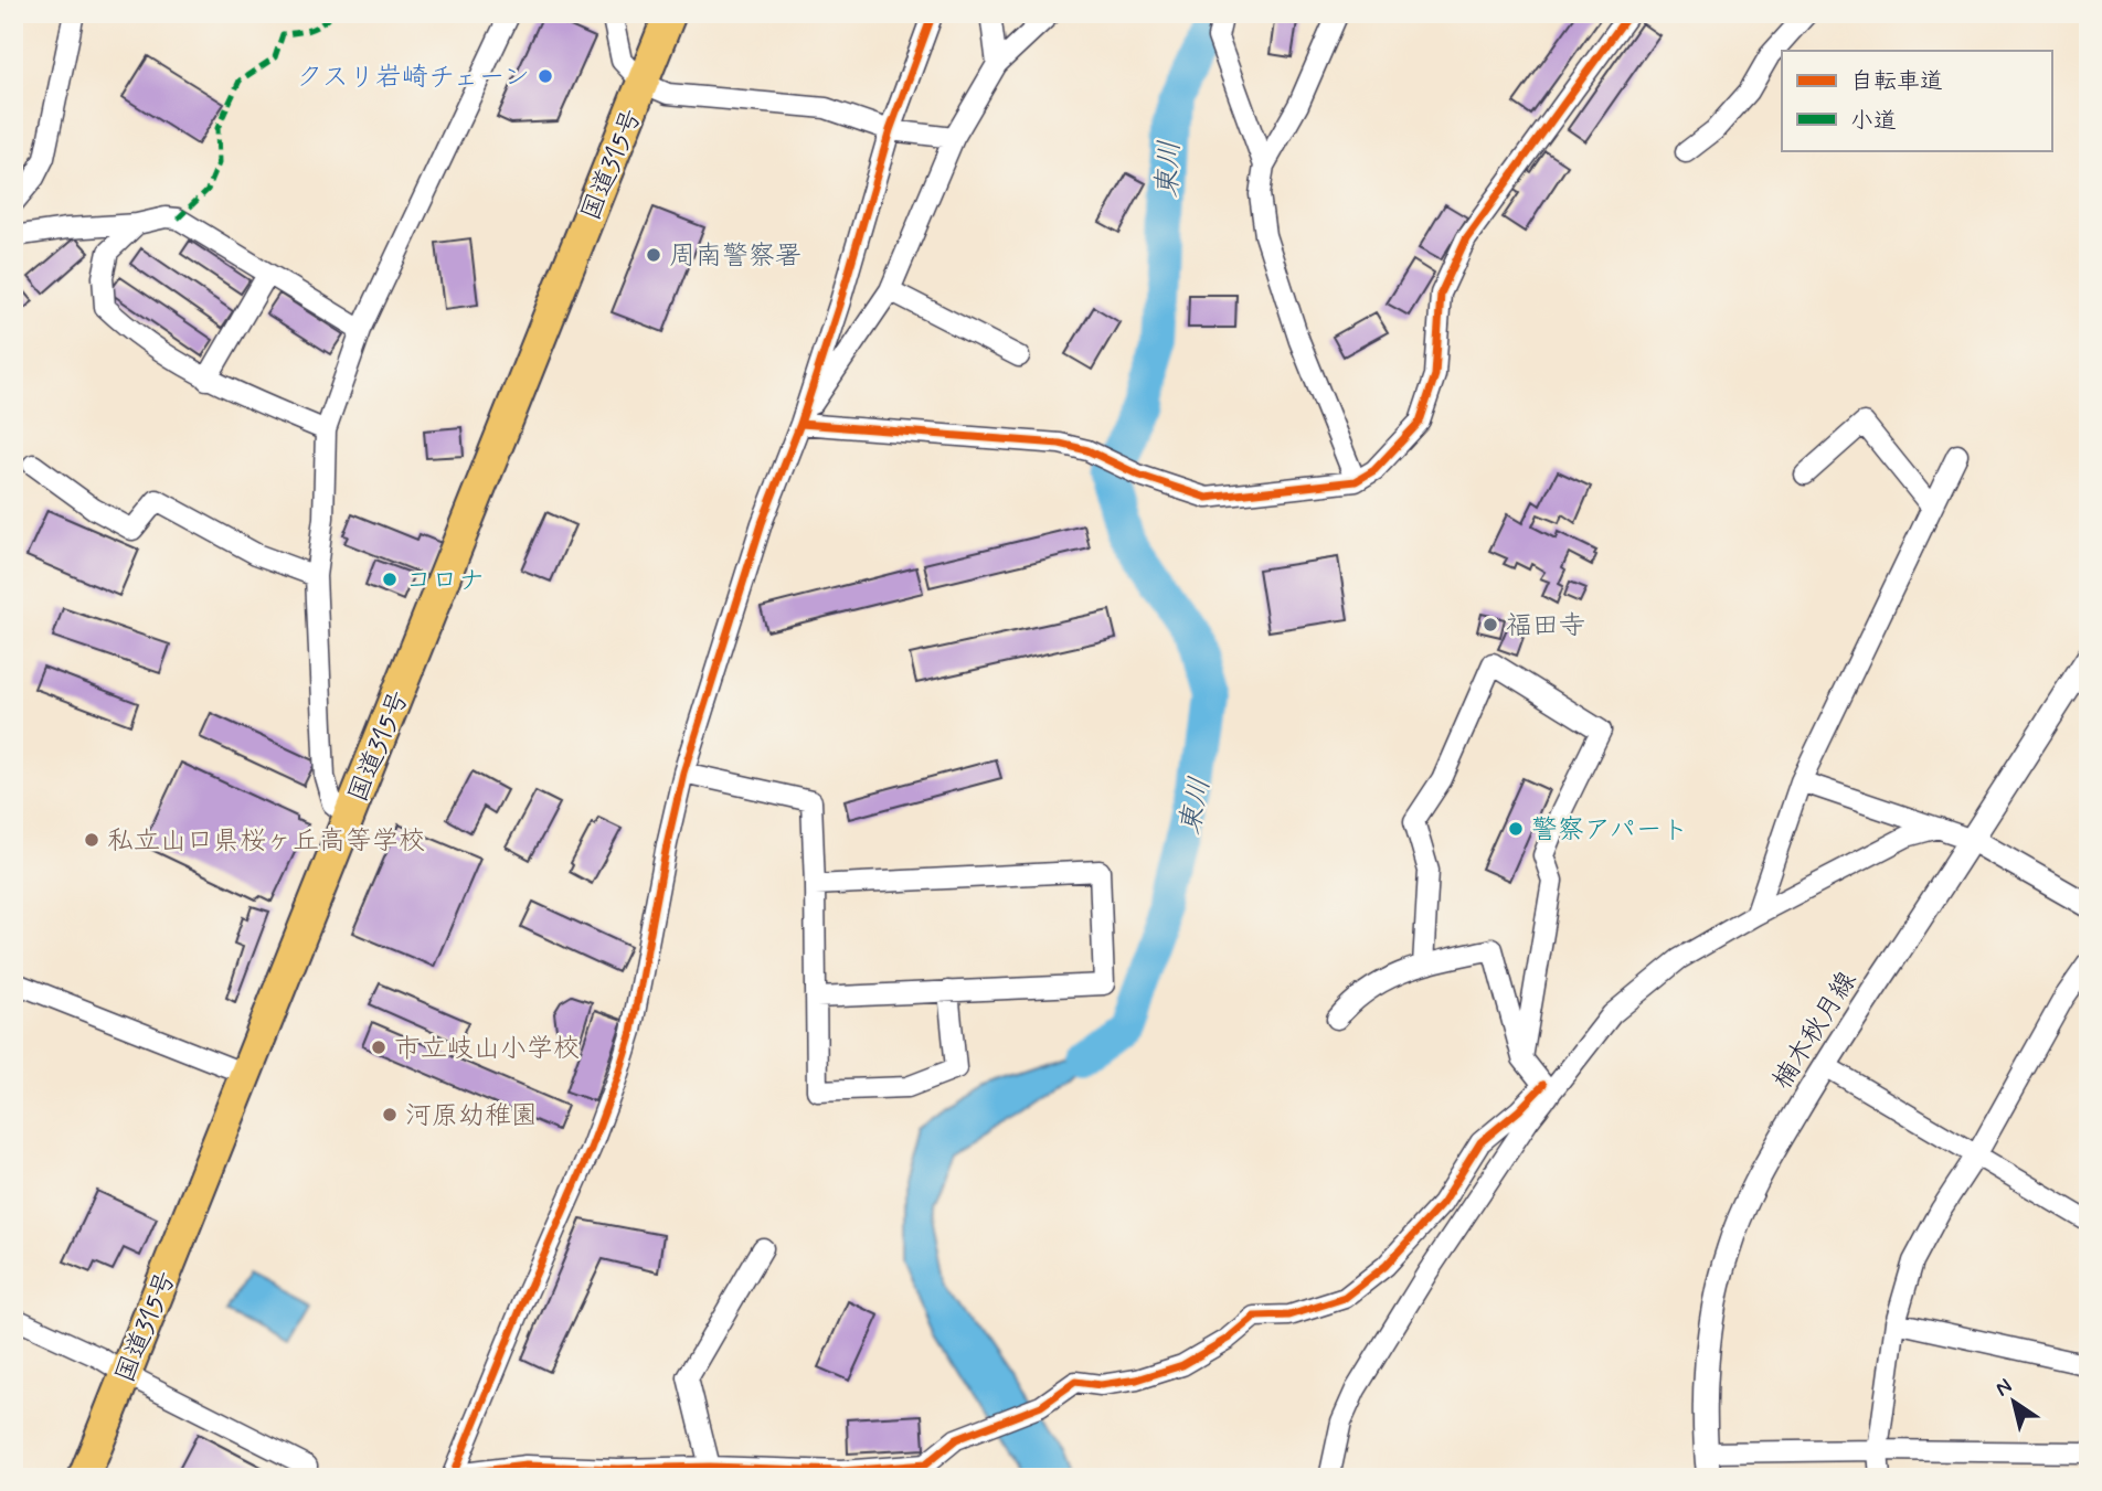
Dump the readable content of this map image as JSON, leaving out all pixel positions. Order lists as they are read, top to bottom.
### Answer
{
  "streets": {
    "highway": ["国道315号"],
    "street": ["楠木秋月線"]
  },
  "water": ["東川"],
  "places": [
    "クスリ岩崎チェーン",
    "周南警察署",
    "コロナ",
    "福田寺",
    "警察アパート",
    "私立山口県桜ヶ丘高等学校",
    "市立岐山小学校",
    "河原幼稚園"
  ],
  "legend": ["自転車道", "小道"],
  "north": "top left"
}
